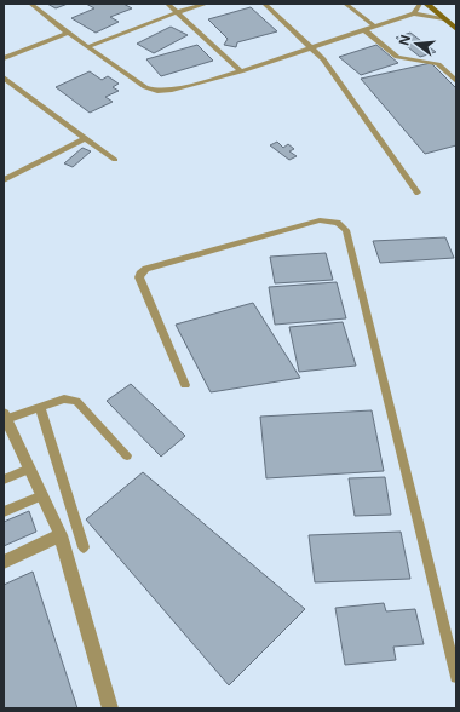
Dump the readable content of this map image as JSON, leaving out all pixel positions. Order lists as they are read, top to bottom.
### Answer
{
  "north": "left"
}
